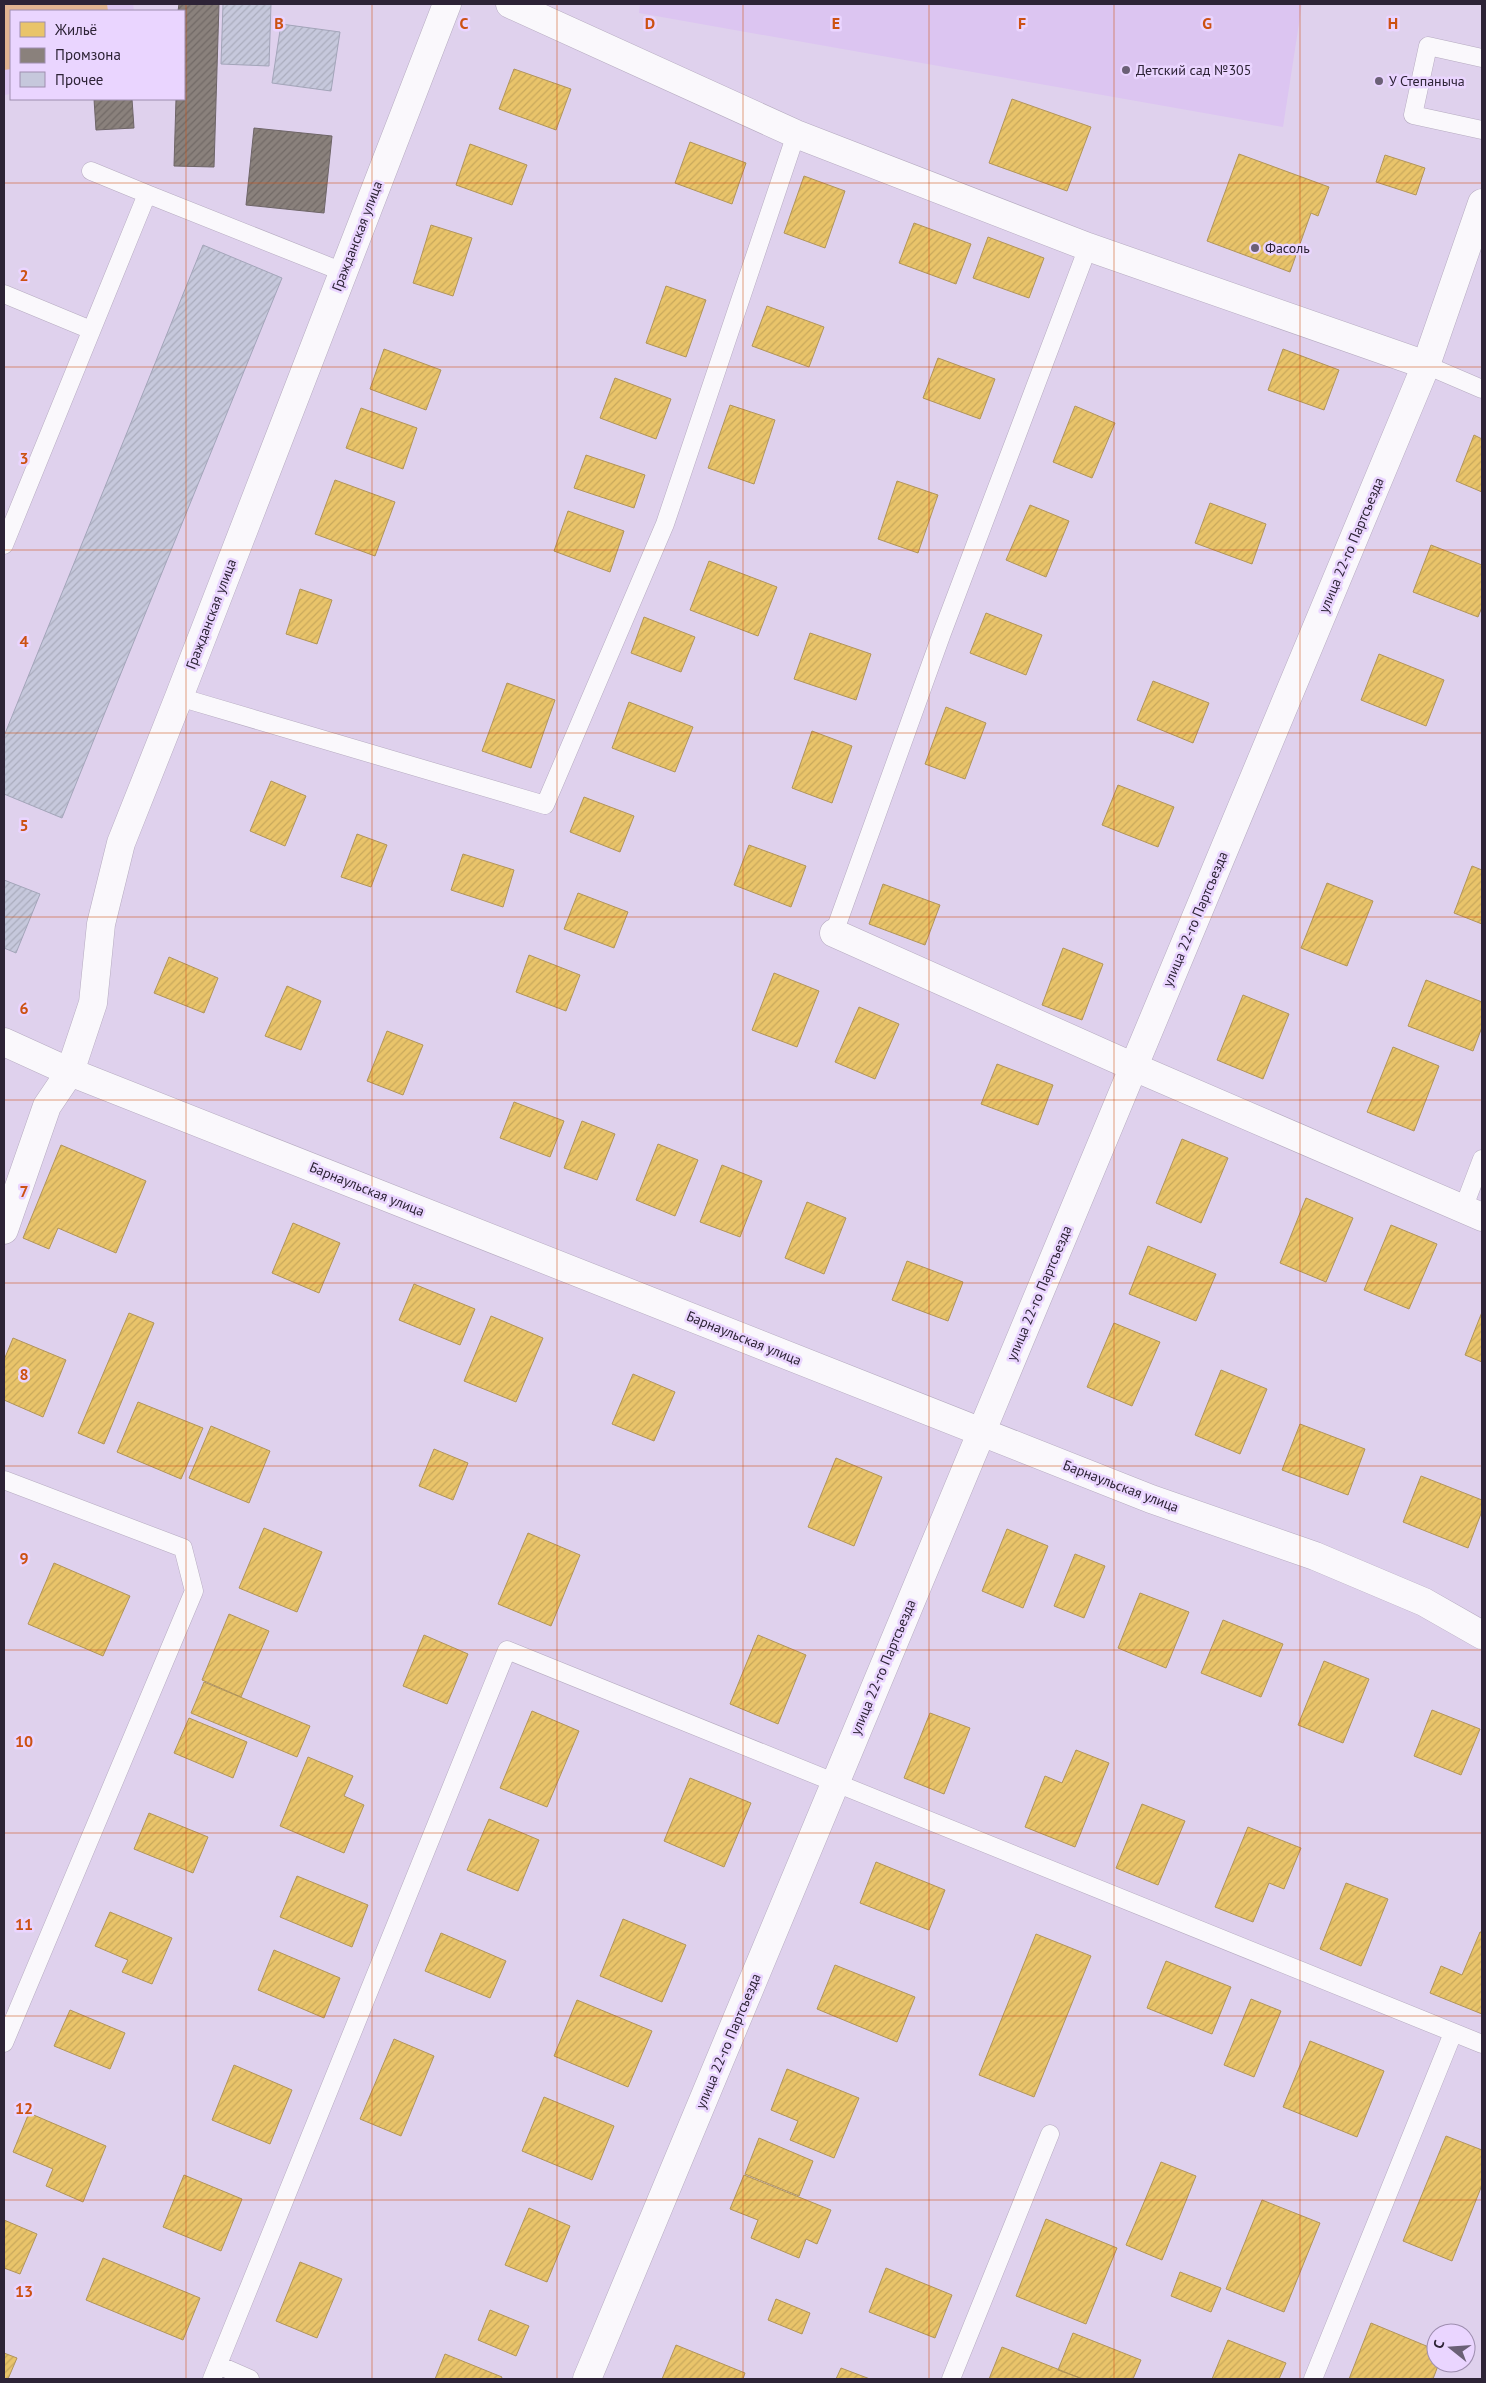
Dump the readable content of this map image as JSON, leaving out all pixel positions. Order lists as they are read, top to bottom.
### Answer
{
  "streets": {
    "street": ["Гражданская улица", "улица 22-го Партсъезда", "Барнаульская улица"]
  },
  "crossings": [
    ["Гражданская улица", "Барнаульская улица"],
    ["улица 22-го Партсъезда", "Барнаульская улица"]
  ],
  "places": ["Детский сад №305", "У Степаныча", "Фасоль"],
  "legend": ["Жильё", "Промзона", "Прочее"],
  "north": "left",
  "grid": {
    "columns": [
      "B",
      "C",
      "D",
      "E",
      "F",
      "G",
      "H"
    ],
    "rows": [
      "2",
      "3",
      "4",
      "5",
      "6",
      "7",
      "8",
      "9",
      "10",
      "11",
      "12",
      "13"
    ]
  }
}
